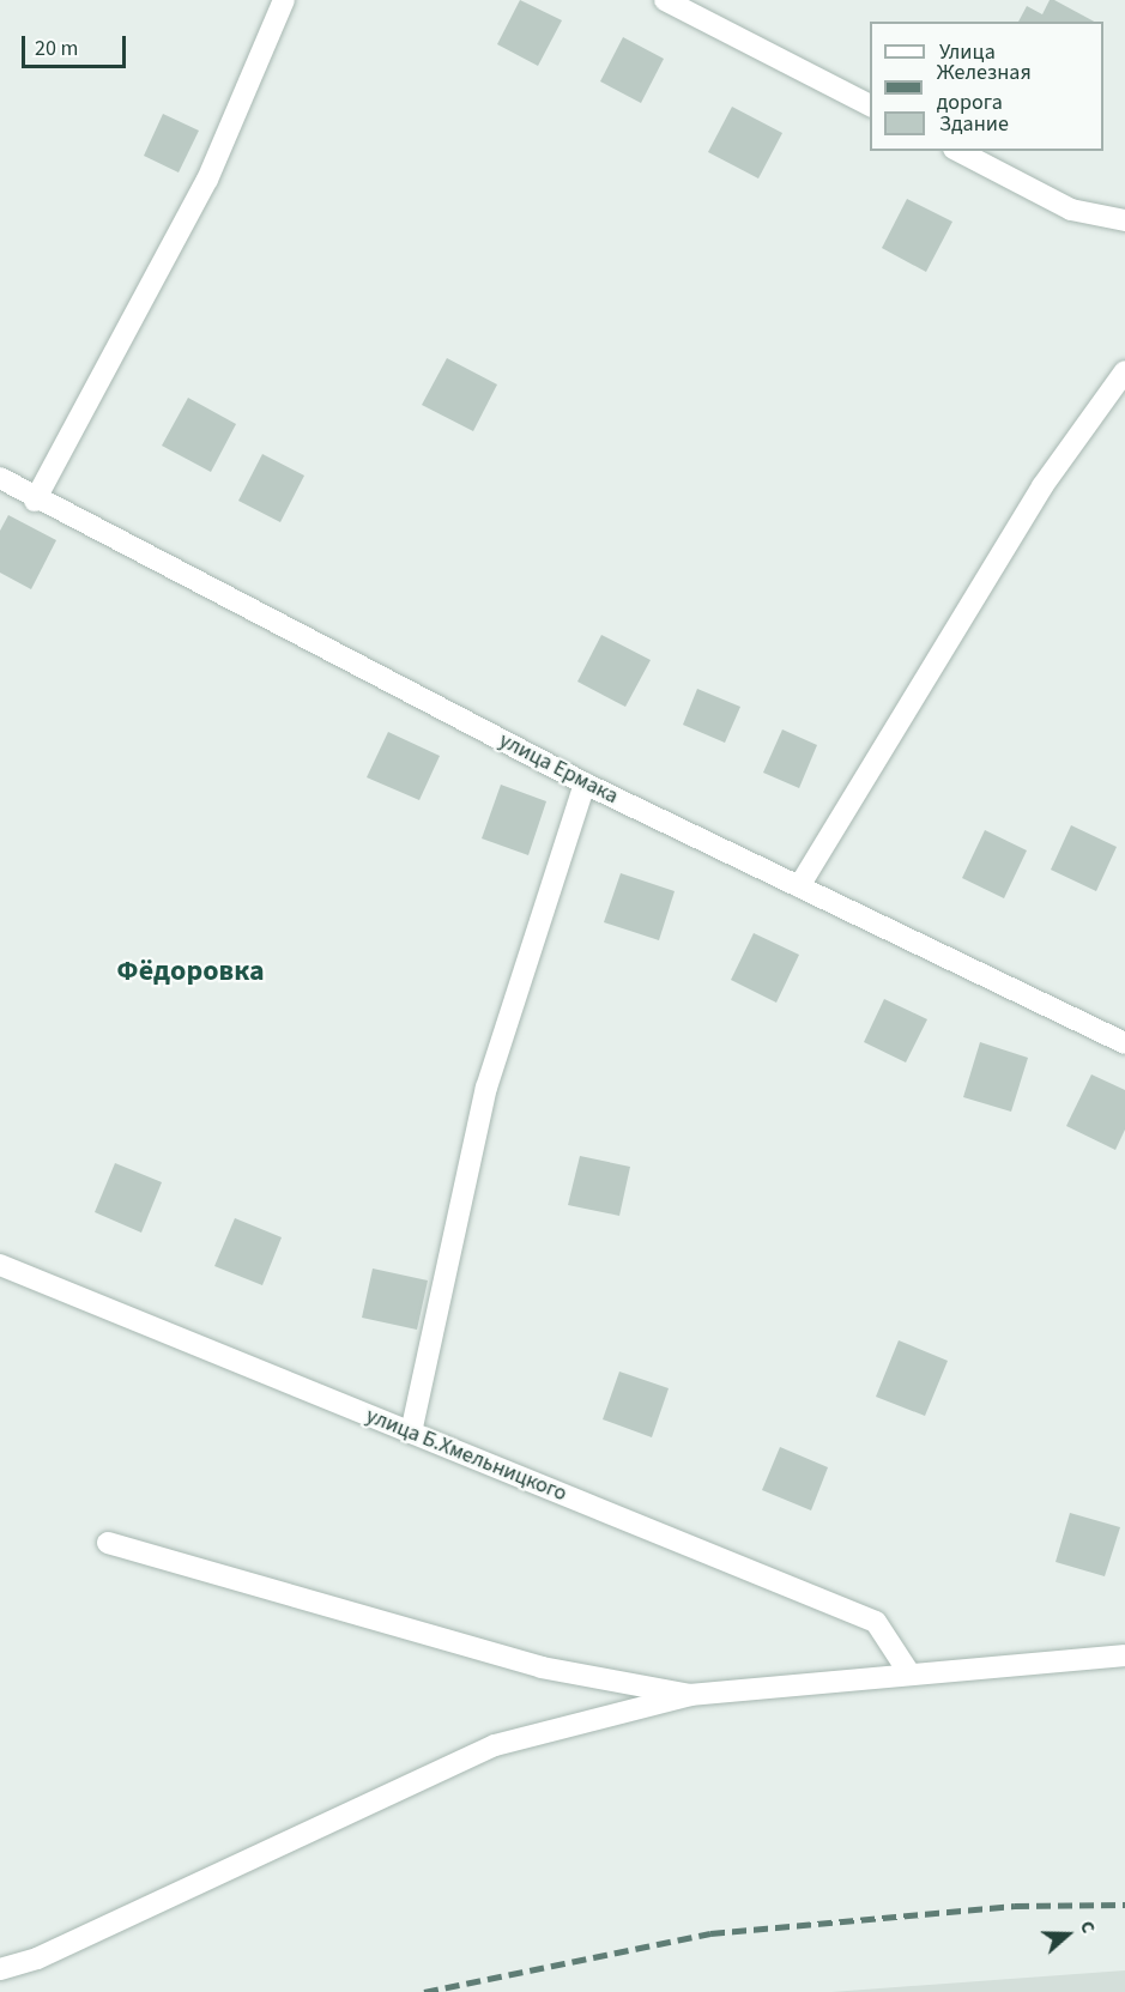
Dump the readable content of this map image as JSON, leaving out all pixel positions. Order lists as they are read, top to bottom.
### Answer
{
  "streets": {
    "street": ["улица Ермака", "улица Б.Хмельницкого"]
  },
  "districts": ["Фёдоровка"],
  "legend": ["Улица", "Железная дорога", "Здание"],
  "scale_bar": "20 m",
  "north": "right"
}
